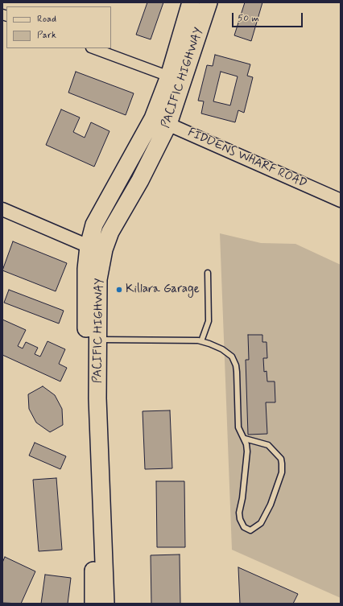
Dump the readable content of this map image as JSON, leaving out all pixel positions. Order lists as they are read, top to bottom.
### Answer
{
  "streets": {
    "highway": ["PACIFIC HIGHWAY"],
    "street": ["FIDDENS WHARF ROAD"]
  },
  "crossings": [
    ["PACIFIC HIGHWAY", "FIDDENS WHARF ROAD"]
  ],
  "places": ["Killara Garage"],
  "legend": ["Road", "Park"],
  "scale_bar": "50 m"
}
